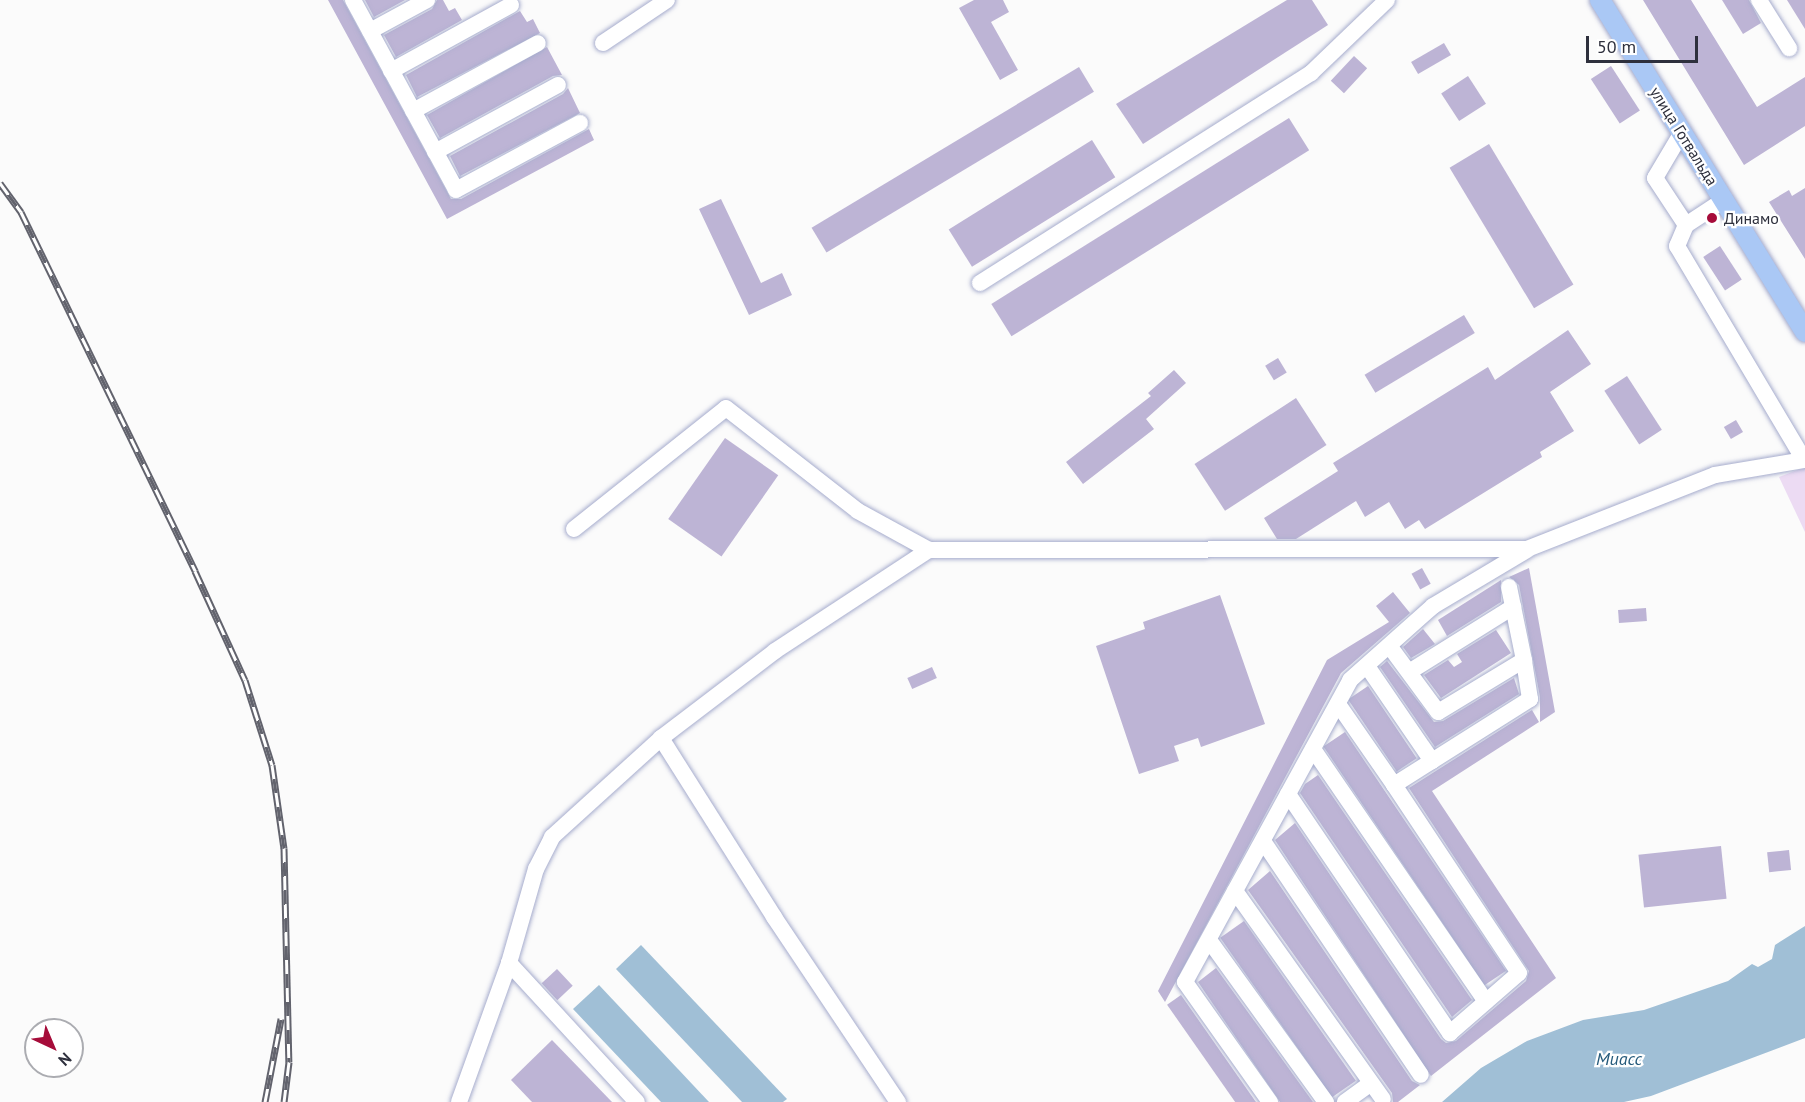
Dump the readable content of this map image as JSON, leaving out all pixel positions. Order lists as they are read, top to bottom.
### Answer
{
  "streets": {
    "main road": ["улица Готвальда"]
  },
  "water": ["Миасс"],
  "places": ["Динамо"],
  "scale_bar": "50 m",
  "north": "bottom right"
}
